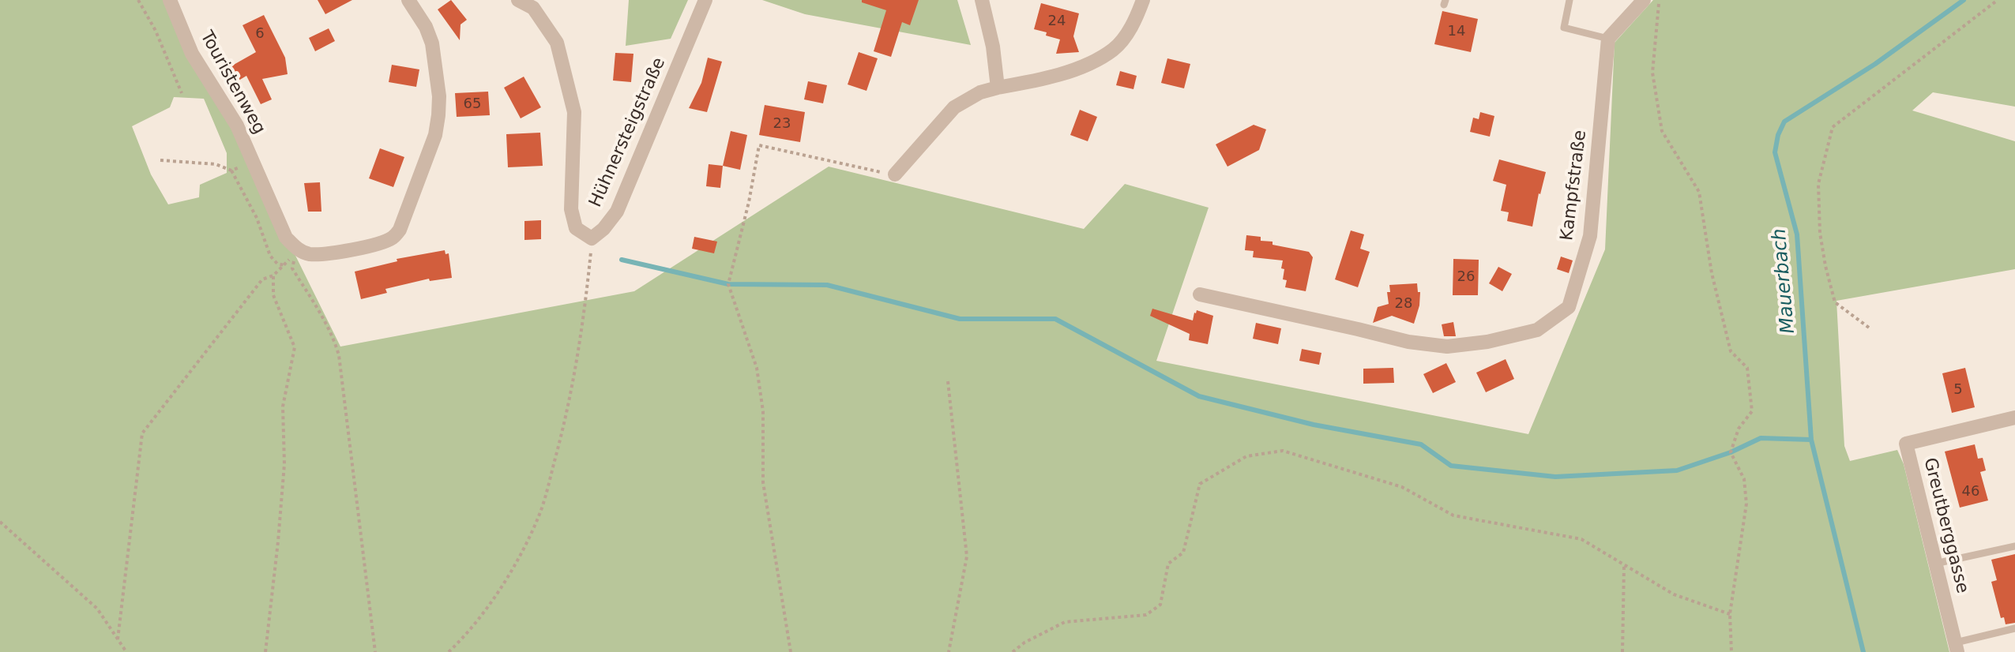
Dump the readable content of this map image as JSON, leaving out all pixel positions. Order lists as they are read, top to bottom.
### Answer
{
  "streets": {
    "street": [
      "Touristenweg",
      "Hühnersteigstraße",
      "Kampfstraße",
      "Greutberggasse"
    ]
  },
  "water": ["Mauerbach"],
  "house_numbers": [
    "24",
    "14",
    "6",
    "65",
    "23",
    "26",
    "28",
    "5",
    "46"
  ]
}
